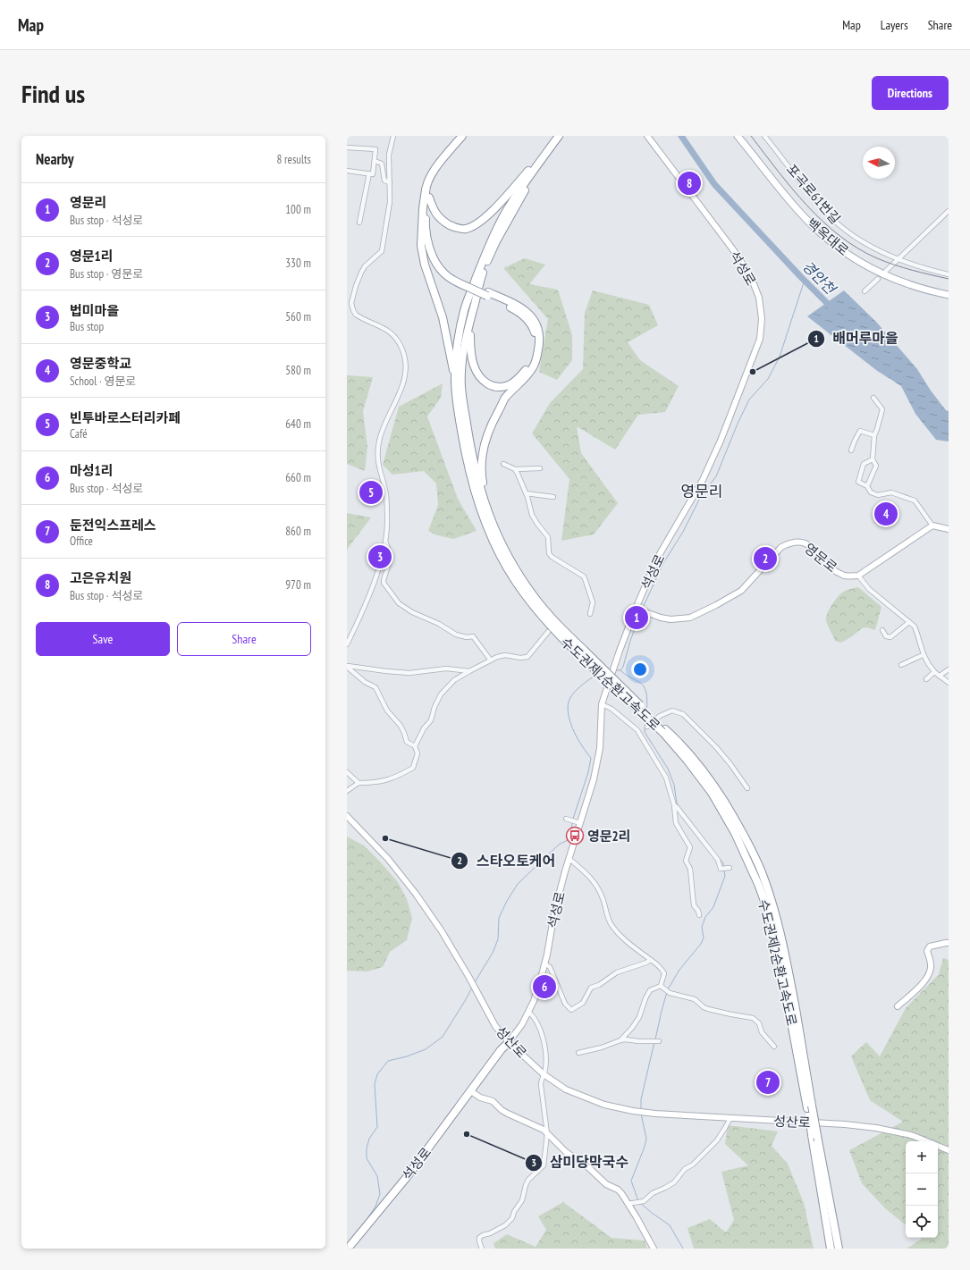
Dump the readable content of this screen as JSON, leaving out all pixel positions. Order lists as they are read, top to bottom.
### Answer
{
  "streets": {
    "highway": ["석성로", "수도권제2순환고속도로"],
    "main road": ["백옥대로"],
    "street": ["포곡로61번길", "영문로", "성산로"]
  },
  "crossings": [
    ["석성로", "영문로"],
    ["석성로", "성산로"]
  ],
  "districts": ["영문리"],
  "water": ["경안천"],
  "places": {
    "other": ["배머루마을", "스타오토케어", "삼미당막국수"],
    "bus stop": ["영문2리"]
  },
  "north": "left",
  "page": {
    "header": "Map",
    "nav": ["Map", "Layers", "Share"],
    "buttons": [
      "Directions",
      ["Save", "Share"]
    ],
    "title": "Find us",
    "heading": ["Nearby", "8 results"],
    "pins": [
      "8",
      "5",
      "4",
      "3",
      "2",
      "1",
      "6",
      "7"
    ],
    "list": [
      {
        "mark": "1",
        "name": "영문리",
        "note": "Bus stop · 석성로",
        "value": "100 m"
      },
      {
        "mark": "2",
        "name": "영문1리",
        "note": "Bus stop · 영문로",
        "value": "330 m"
      },
      {
        "mark": "3",
        "name": "법미마을",
        "note": "Bus stop",
        "value": "560 m"
      },
      {
        "mark": "4",
        "name": "영문중학교",
        "note": "School · 영문로",
        "value": "580 m"
      },
      {
        "mark": "5",
        "name": "빈투바로스터리카페",
        "note": "Café",
        "value": "640 m"
      },
      {
        "mark": "6",
        "name": "마성1리",
        "note": "Bus stop · 석성로",
        "value": "660 m"
      },
      {
        "mark": "7",
        "name": "둔전익스프레스",
        "note": "Office",
        "value": "860 m"
      },
      {
        "mark": "8",
        "name": "고은유치원",
        "note": "Bus stop · 석성로",
        "value": "970 m"
      }
    ],
    "map_buttons": ["+", "−"]
  }
}
